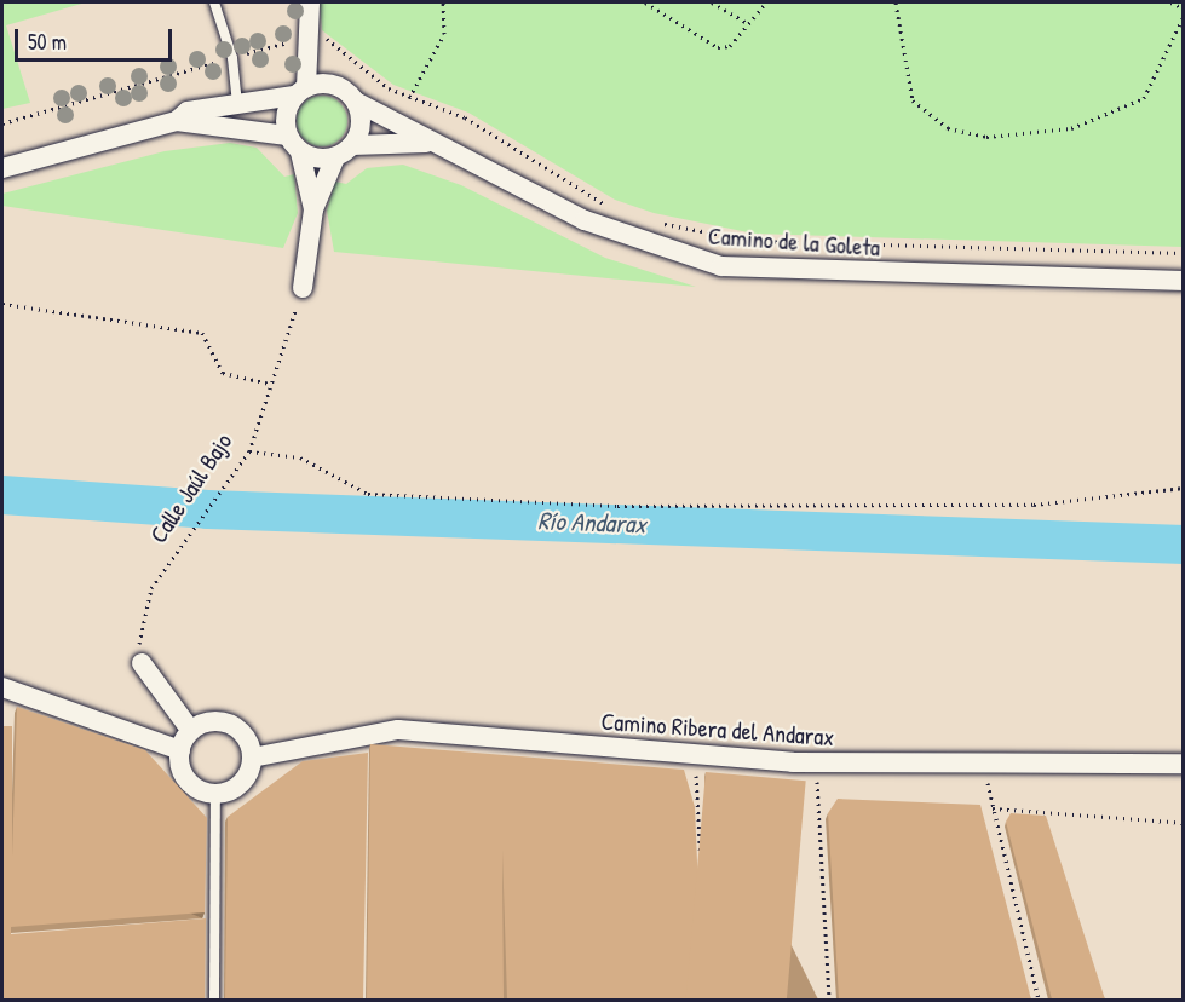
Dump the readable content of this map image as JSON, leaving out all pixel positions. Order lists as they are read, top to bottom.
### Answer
{
  "streets": {
    "street": ["Camino de la Goleta", "Camino Ribera del Andarax"],
    "path": ["Calle Jaúl Bajo"]
  },
  "water": ["Río Andarax"],
  "scale_bar": "50 m"
}
